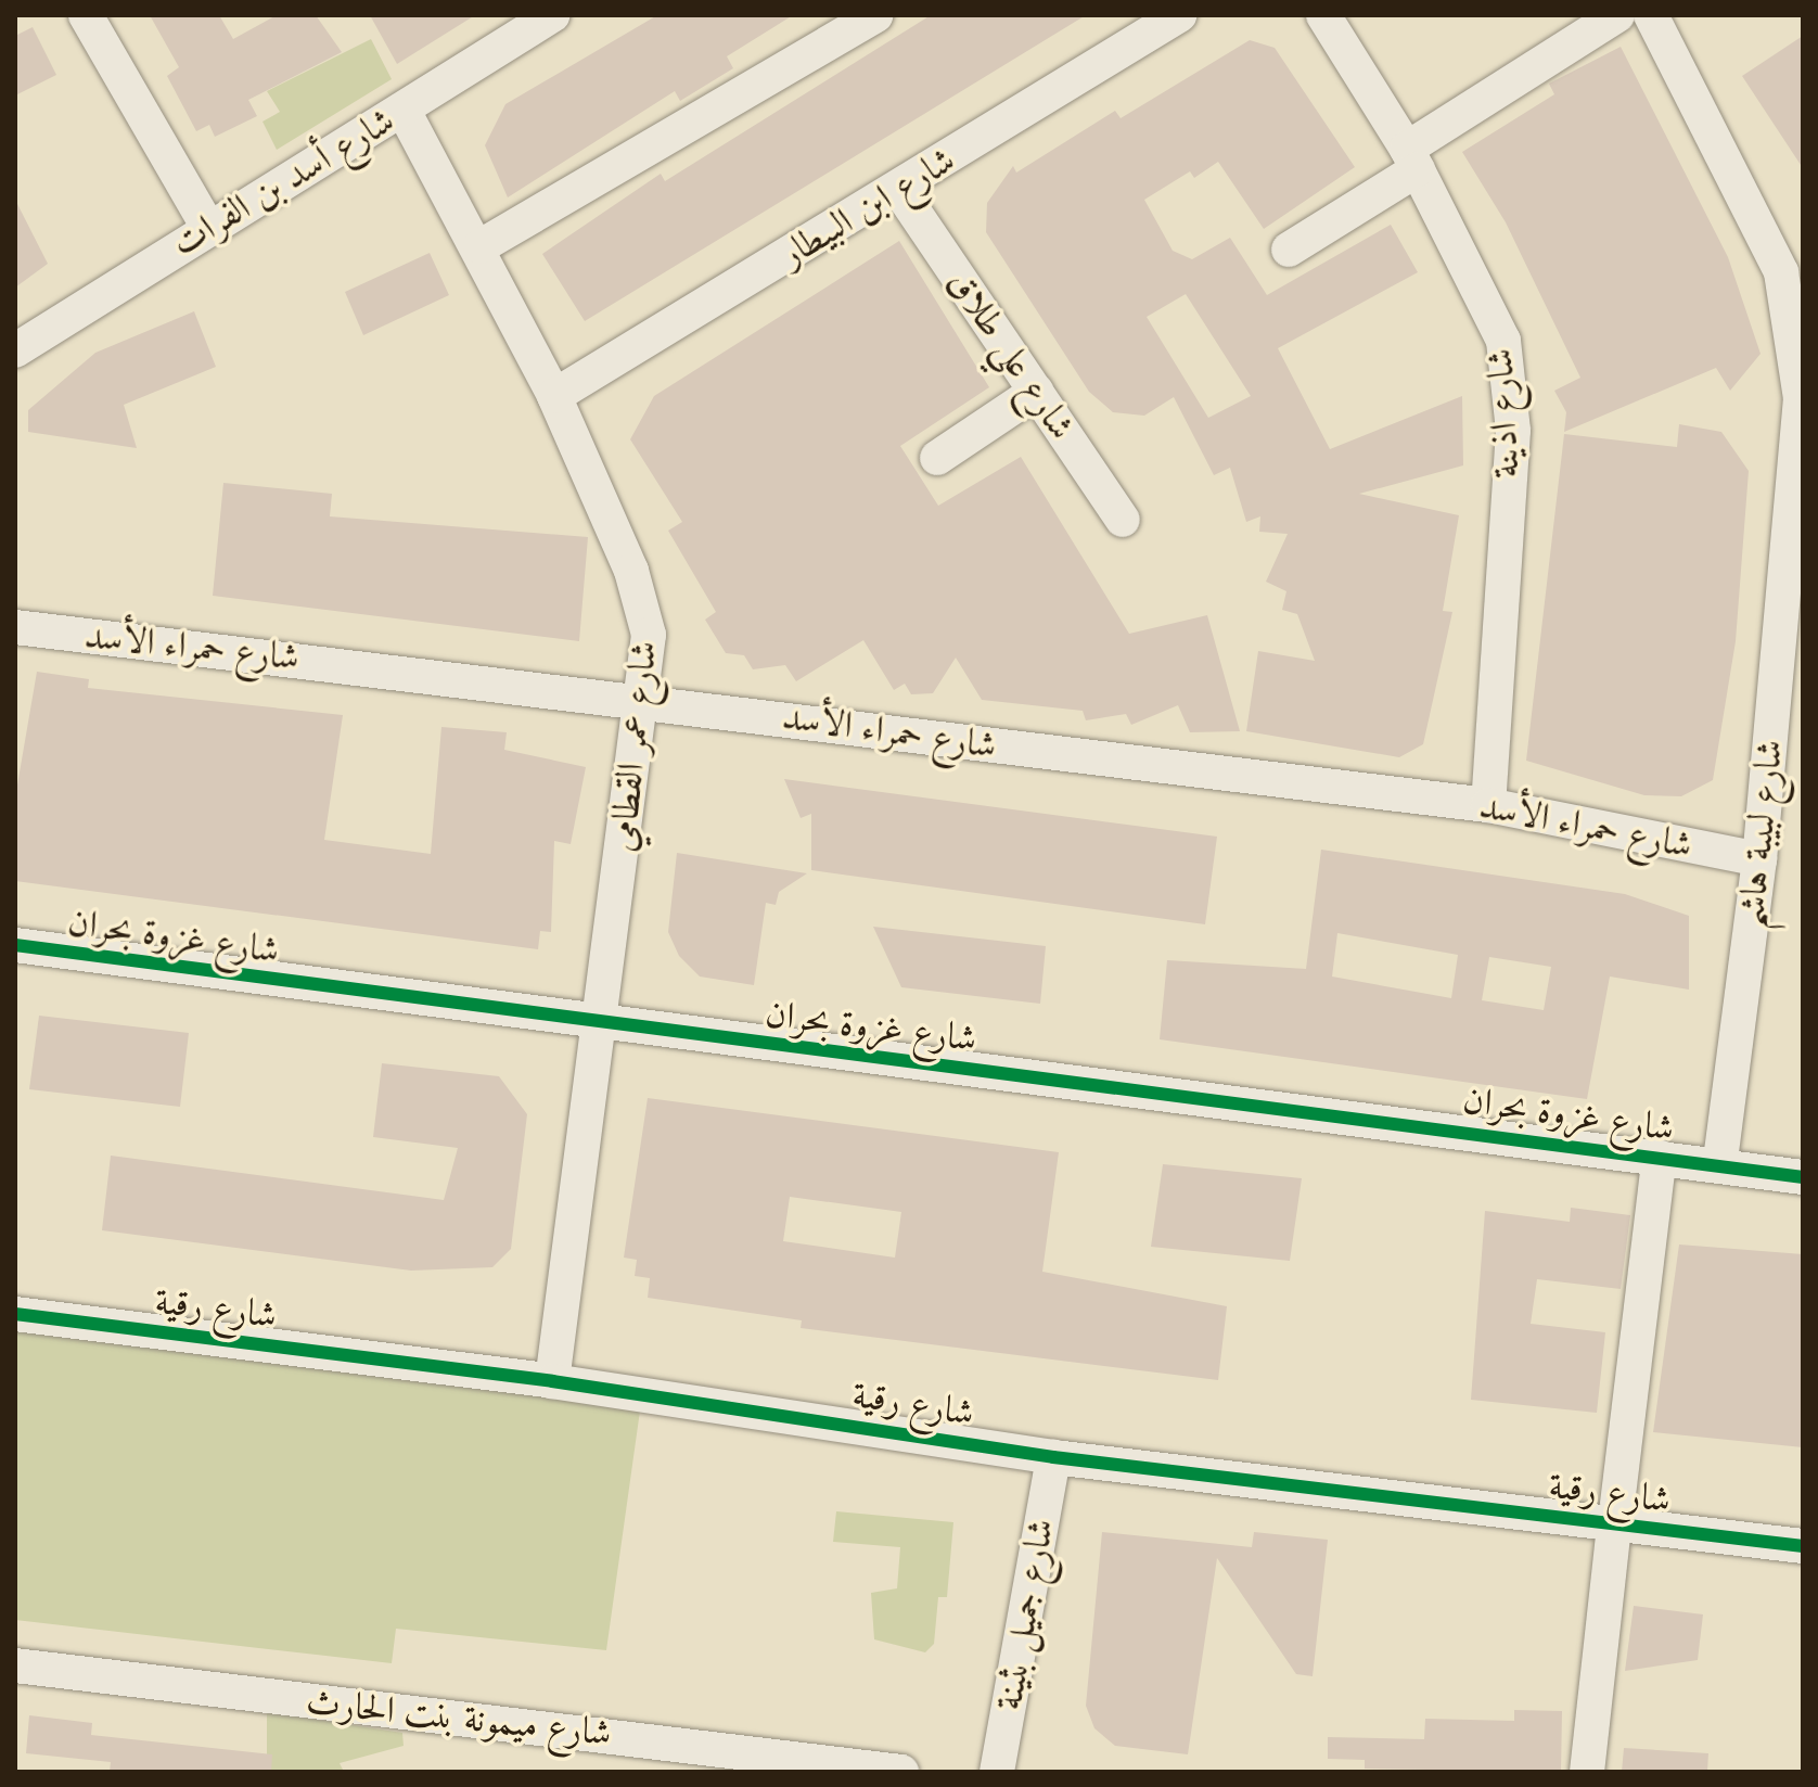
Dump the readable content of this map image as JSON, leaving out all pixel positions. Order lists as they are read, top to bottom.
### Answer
{
  "streets": {
    "street": [
      "شارع أسد بن الفرات",
      "شارع ابن البيطار",
      "شارع علي طلاق",
      "شارع اذينة",
      "شارع حمراء الأسد",
      "شارع عمر القطامي",
      "شارع لبيبة هاشم",
      "شارع غزوة بحران",
      "شارع رقية",
      "شارع جميل بثينة",
      "شارع ميمونة بنت الحارث"
    ]
  },
  "crossings": [
    ["شارع أسد بن الفرات", "شارع عمر القطامي"],
    ["شارع ابن البيطار", "شارع علي طلاق"],
    ["شارع ابن البيطار", "شارع عمر القطامي"],
    ["شارع اذينة", "شارع حمراء الأسد"],
    ["شارع حمراء الأسد", "شارع عمر القطامي"],
    ["شارع حمراء الأسد", "شارع لبيبة هاشم"],
    ["شارع عمر القطامي", "شارع غزوة بحران"],
    ["شارع عمر القطامي", "شارع رقية"],
    ["شارع لبيبة هاشم", "شارع غزوة بحران"],
    ["شارع رقية", "شارع جميل بثينة"]
  ]
}
